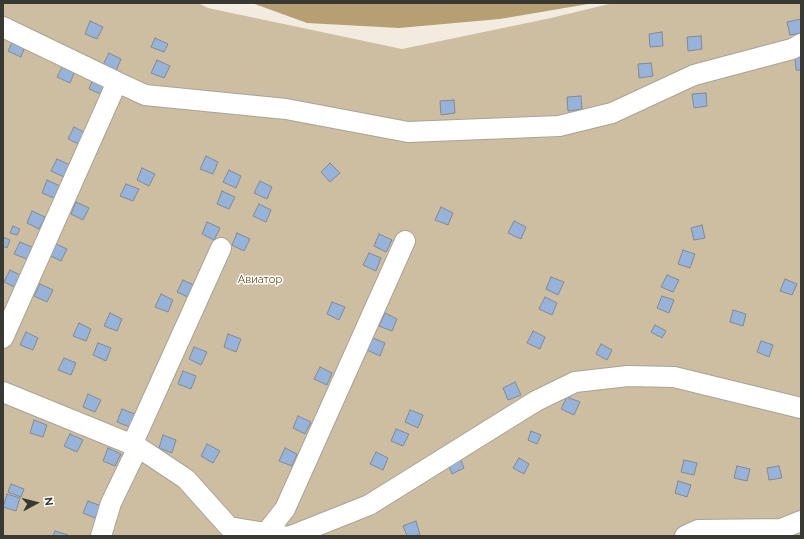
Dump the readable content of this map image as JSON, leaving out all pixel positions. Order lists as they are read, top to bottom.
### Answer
{
  "parks": ["Авиатор"],
  "north": "right"
}
